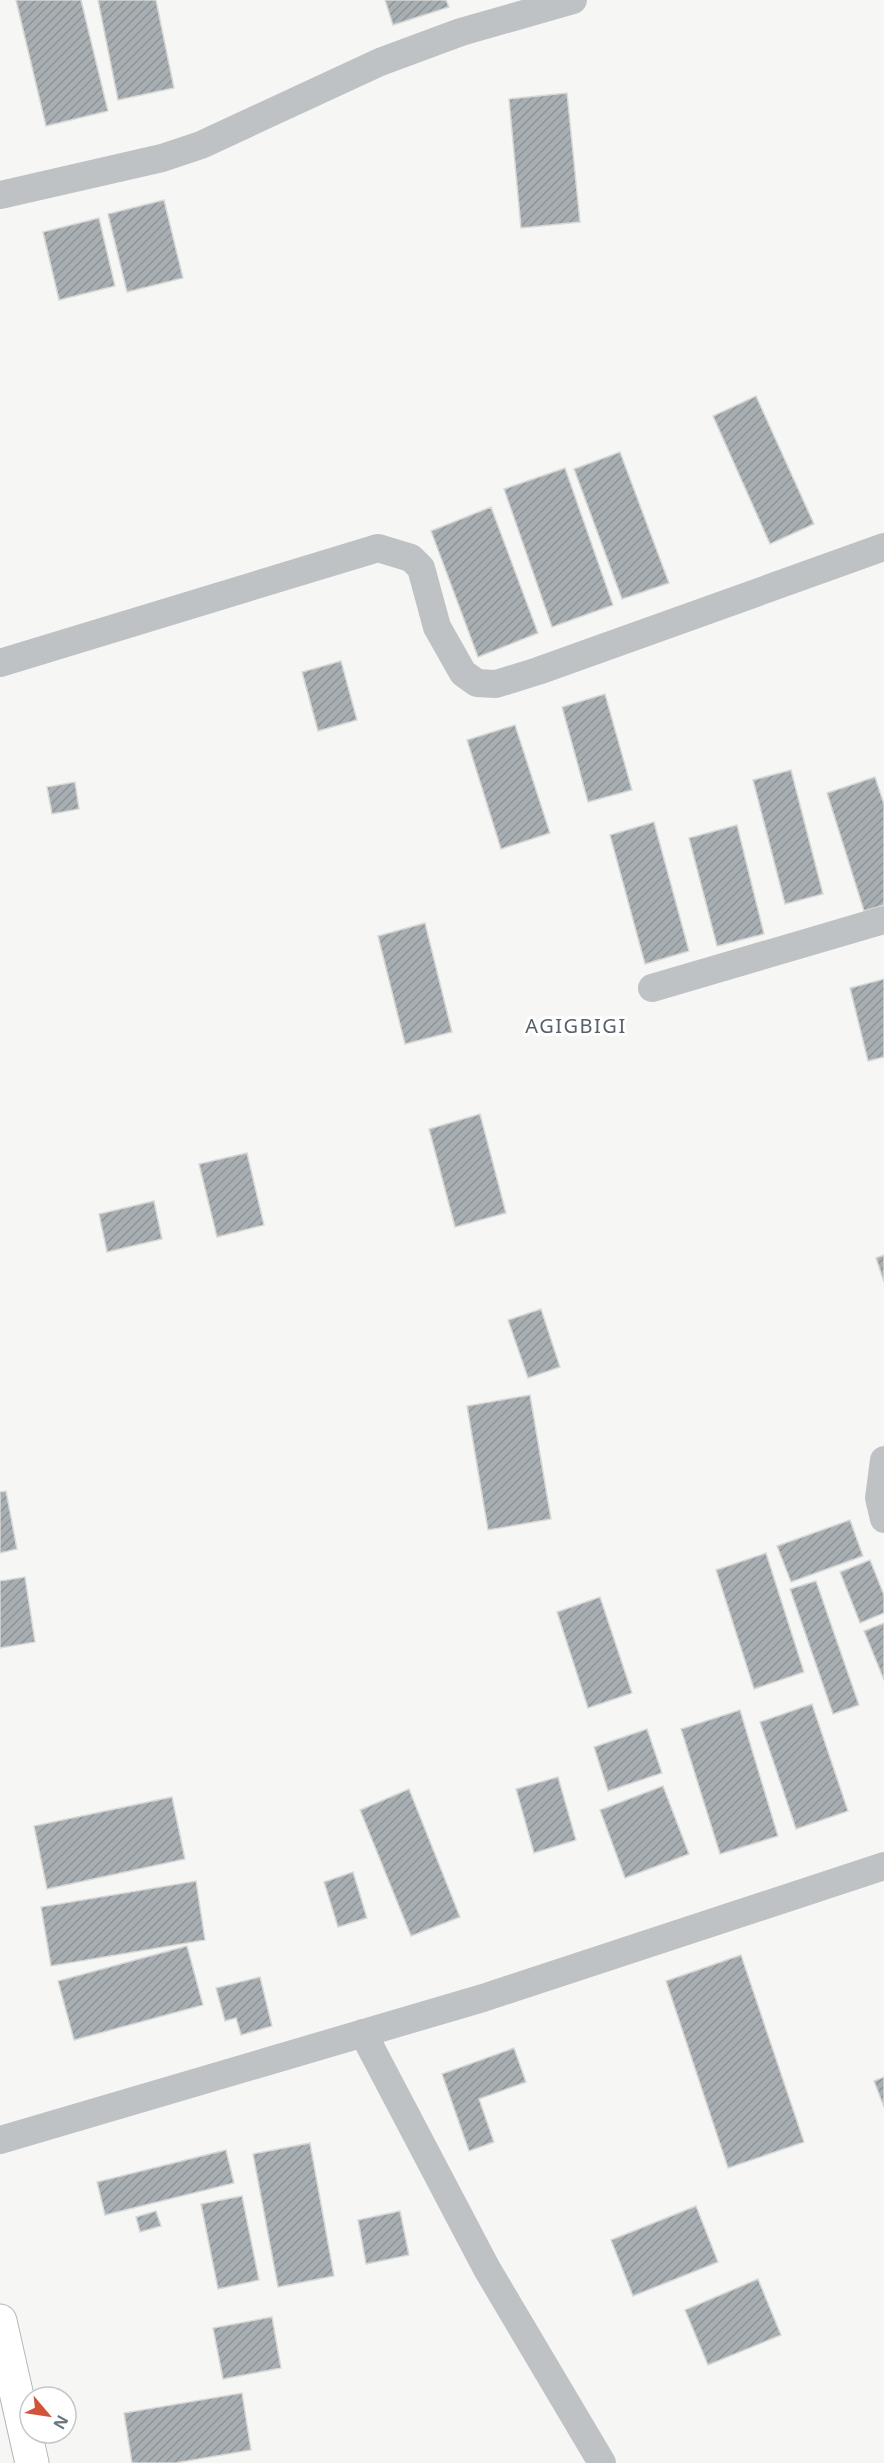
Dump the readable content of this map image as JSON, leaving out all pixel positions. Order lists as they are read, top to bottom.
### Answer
{
  "districts": ["AGIGBIGI"],
  "north": "bottom right"
}
